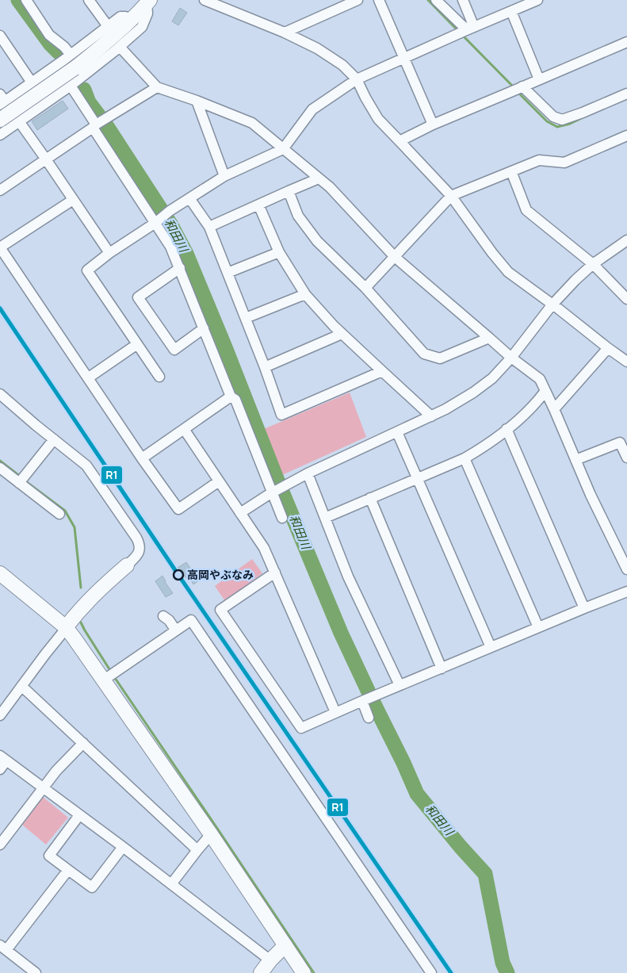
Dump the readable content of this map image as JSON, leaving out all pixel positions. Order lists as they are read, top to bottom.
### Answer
{
  "water": ["和田川"],
  "places": ["高岡やぶなみ"],
  "lines": ["transit line R1"]
}
